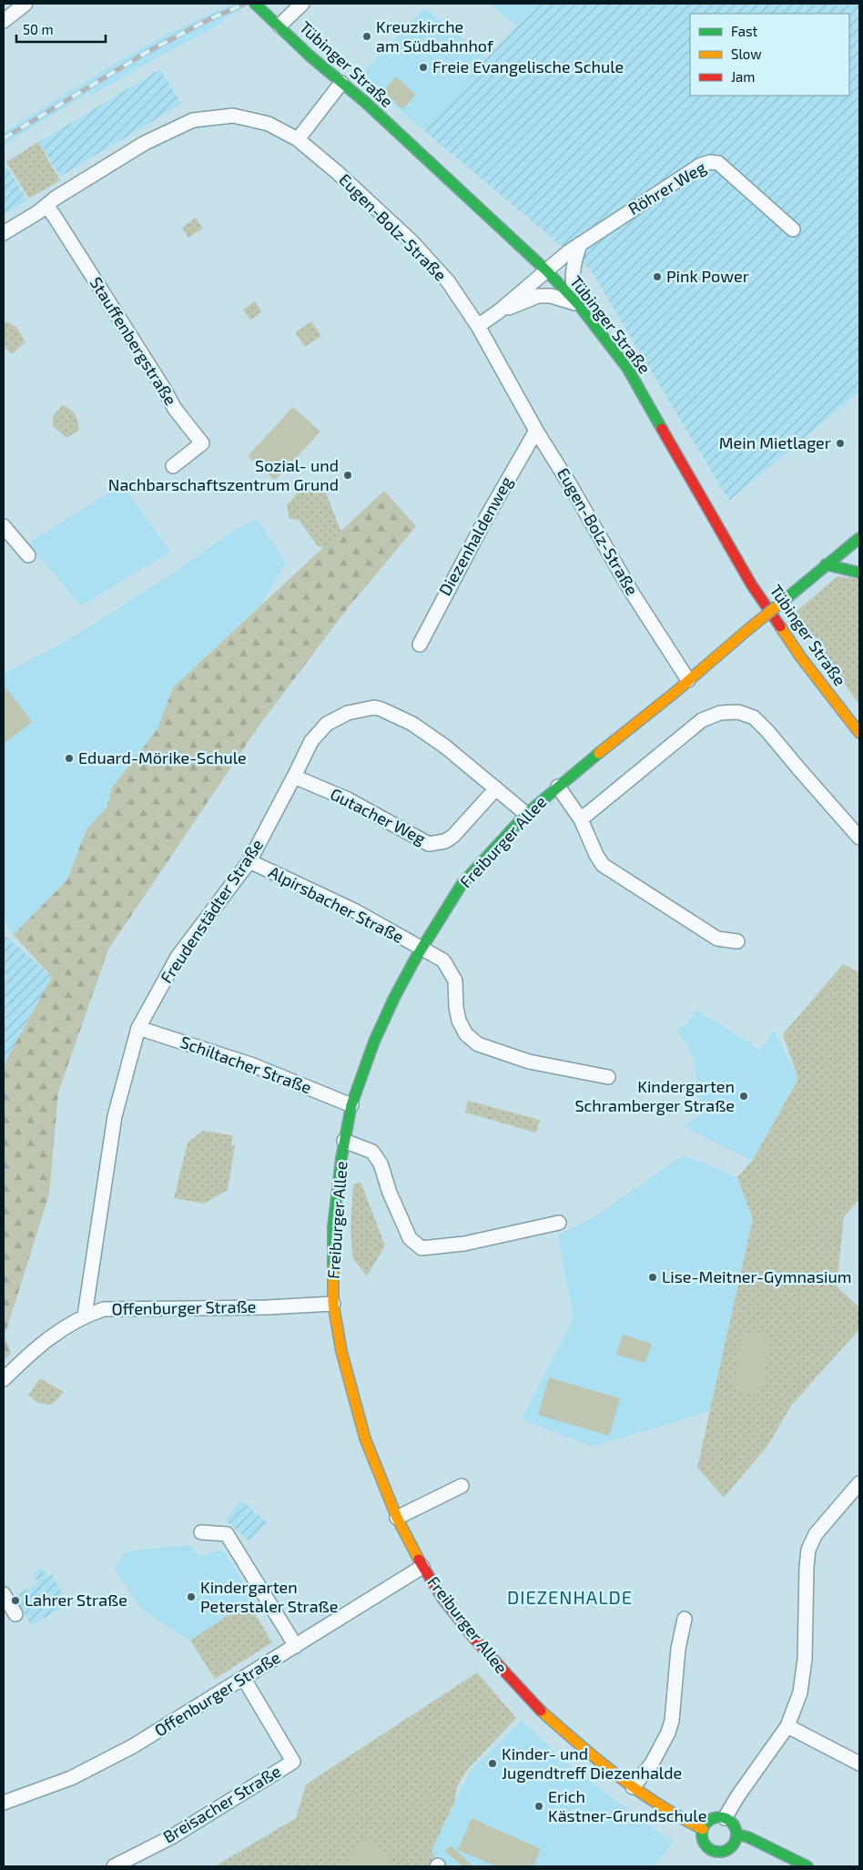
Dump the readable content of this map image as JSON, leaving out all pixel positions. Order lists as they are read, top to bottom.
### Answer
{
  "streets": {
    "street": [
      "Tübinger Straße",
      "Röhrer Weg",
      "Eugen-Bolz-Straße",
      "Stauffenbergstraße",
      "Diezenhaldenweg",
      "Gutacher Weg",
      "Freiburger Allee",
      "Alpirsbacher Straße",
      "Freudenstädter Straße",
      "Schiltacher Straße",
      "Offenburger Straße",
      "Breisacher Straße"
    ]
  },
  "crossings": [
    ["Tübinger Straße", "Röhrer Weg"],
    ["Eugen-Bolz-Straße", "Stauffenbergstraße"],
    ["Eugen-Bolz-Straße", "Diezenhaldenweg"],
    ["Eugen-Bolz-Straße", "Freiburger Allee"],
    ["Gutacher Weg", "Freudenstädter Straße"],
    ["Freiburger Allee", "Alpirsbacher Straße"],
    ["Freiburger Allee", "Freudenstädter Straße"],
    ["Freiburger Allee", "Schiltacher Straße"],
    ["Freiburger Allee", "Offenburger Straße"],
    ["Alpirsbacher Straße", "Freudenstädter Straße"],
    ["Freudenstädter Straße", "Schiltacher Straße"],
    ["Freudenstädter Straße", "Offenburger Straße"],
    ["Offenburger Straße", "Breisacher Straße"]
  ],
  "districts": ["DIEZENHALDE"],
  "places": [
    "Kreuzkirche am Südbahnhof",
    "Freie Evangelische Schule",
    "Pink Power",
    "Mein Mietlager",
    "Sozial- und Nachbarschaftszentrum Grund",
    "Eduard-Mörike-Schule",
    "Kindergarten Schramberger Straße",
    "Lise-Meitner-Gymnasium",
    "Kindergarten Peterstaler Straße",
    "Lahrer Straße",
    "Kinder- und Jugendtreff Diezenhalde",
    "Erich Kästner-Grundschule"
  ],
  "legend": ["Fast", "Slow", "Jam"],
  "scale_bar": "50 m"
}
